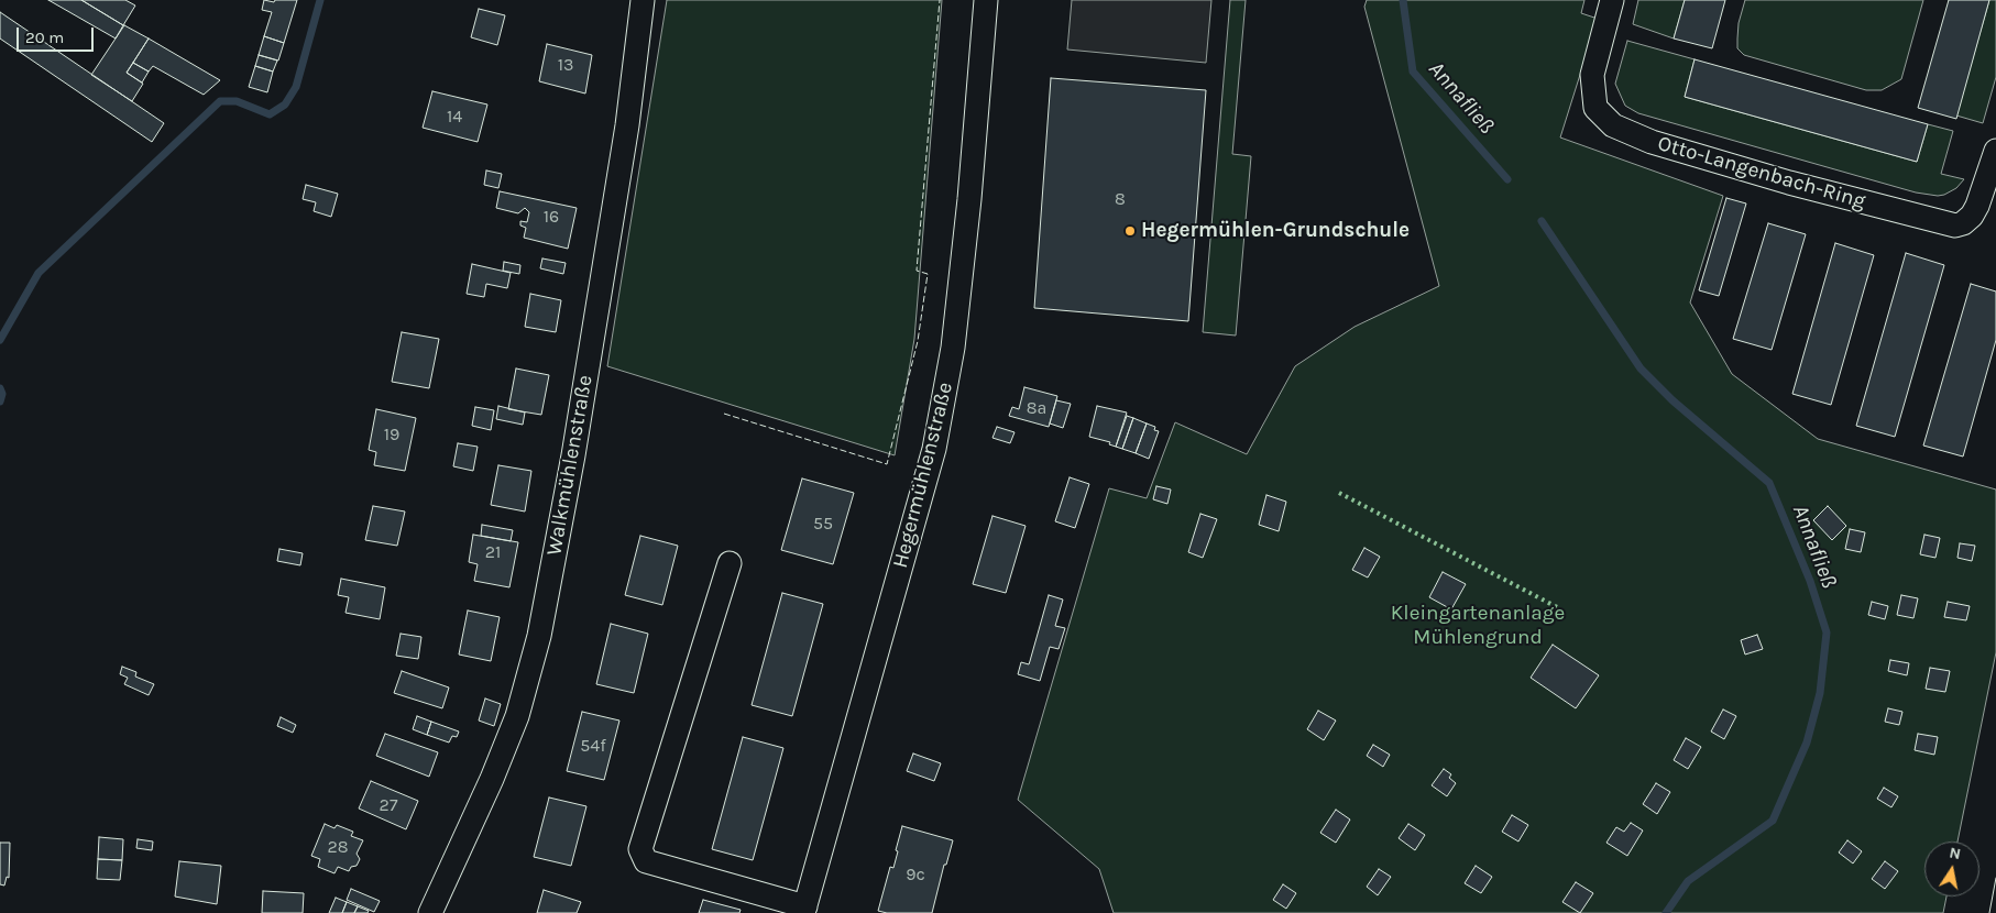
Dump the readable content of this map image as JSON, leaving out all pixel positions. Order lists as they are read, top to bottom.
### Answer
{
  "streets": {
    "street": ["Otto-Langenbach-Ring", "Walkmühlenstraße", "Hegermühlenstraße"]
  },
  "water": ["Annafließ"],
  "parks": ["Kleingartenanlage Mühlengrund"],
  "places": ["Hegermühlen-Grundschule"],
  "house_numbers": [
    "13",
    "14",
    "8",
    "16",
    "8a",
    "19",
    "55",
    "21",
    "54f",
    "27",
    "28",
    "9c"
  ],
  "scale_bar": "20 m",
  "north": "top"
}
